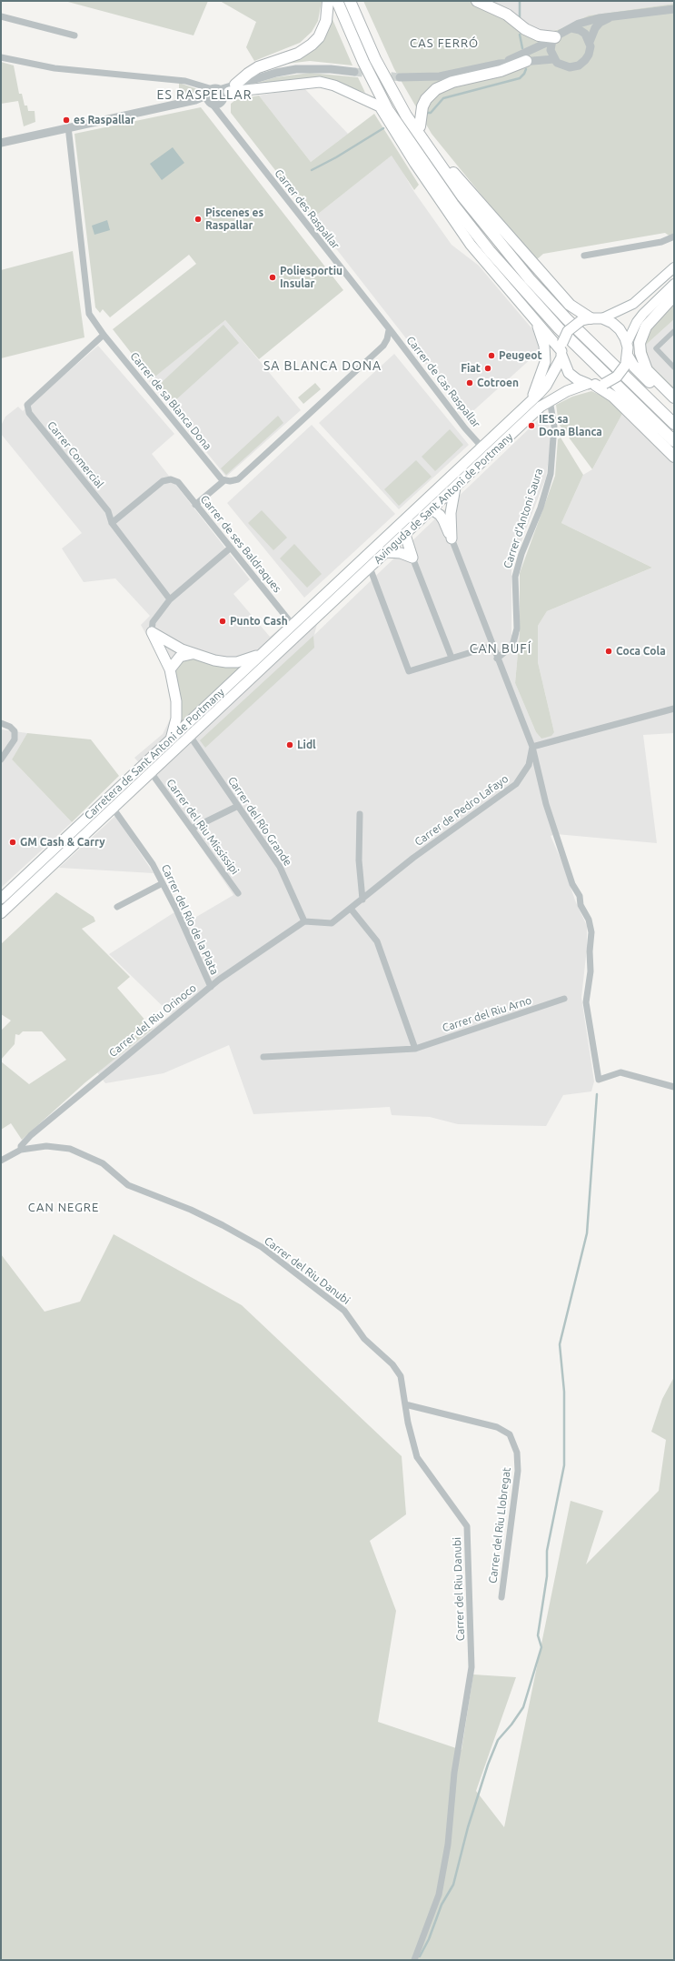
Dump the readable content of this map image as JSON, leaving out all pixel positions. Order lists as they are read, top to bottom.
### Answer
{
  "streets": {
    "main road": ["Avinguda de Sant Antoni de Portmany", "Carretera de Sant Antoni de Portmany"],
    "street": [
      "Carrer des Raspallar",
      "Carrer de Cas Raspallar",
      "Carrer de sa Blanca Dona",
      "Carrer Comercial",
      "Carrer d'Antoni Saura",
      "Carrer de ses Baldraques",
      "Carrer de Pedro Lafayo",
      "Carrer del Río Grande",
      "Carrer del Riu Mississipi",
      "Carrer del Río de la Plata",
      "Carrer del Riu Arno",
      "Carrer del Riu Orinoco",
      "Carrer del Riu Danubi",
      "Carrer del Riu Llobregat"
    ]
  },
  "crossings": [
    ["Carrer des Raspallar", "Carrer de Cas Raspallar"],
    ["Carrer de Cas Raspallar", "Avinguda de Sant Antoni de Portmany"],
    ["Carrer de sa Blanca Dona", "Carrer Comercial"],
    ["Carrer Comercial", "Carrer de ses Baldraques"],
    ["Avinguda de Sant Antoni de Portmany", "Carrer d'Antoni Saura"],
    ["Avinguda de Sant Antoni de Portmany", "Carretera de Sant Antoni de Portmany"],
    ["Carrer de ses Baldraques", "Carretera de Sant Antoni de Portmany"],
    ["Carretera de Sant Antoni de Portmany", "Carrer del Río Grande"],
    ["Carretera de Sant Antoni de Portmany", "Carrer del Riu Mississipi"],
    ["Carretera de Sant Antoni de Portmany", "Carrer del Río de la Plata"],
    ["Carrer de Pedro Lafayo", "Carrer del Río Grande"],
    ["Carrer de Pedro Lafayo", "Carrer del Riu Orinoco"],
    ["Carrer del Río Grande", "Carrer del Riu Orinoco"],
    ["Carrer del Río de la Plata", "Carrer del Riu Orinoco"],
    ["Carrer del Riu Orinoco", "Carrer del Riu Danubi"],
    ["Carrer del Riu Danubi", "Carrer del Riu Llobregat"]
  ],
  "districts": [
    "CAS FERRÓ",
    "ES RASPELLAR",
    "SA BLANCA DONA",
    "CAN BUFÍ",
    "CAN NEGRE"
  ],
  "places": [
    "es Raspallar",
    "Piscenes es Raspallar",
    "Poliesportiu Insular",
    "Peugeot",
    "Fiat",
    "Cotroen",
    "IES sa Dona Blanca",
    "Punto Cash",
    "Coca Cola",
    "Lidl",
    "GM Cash & Carry"
  ]
}
